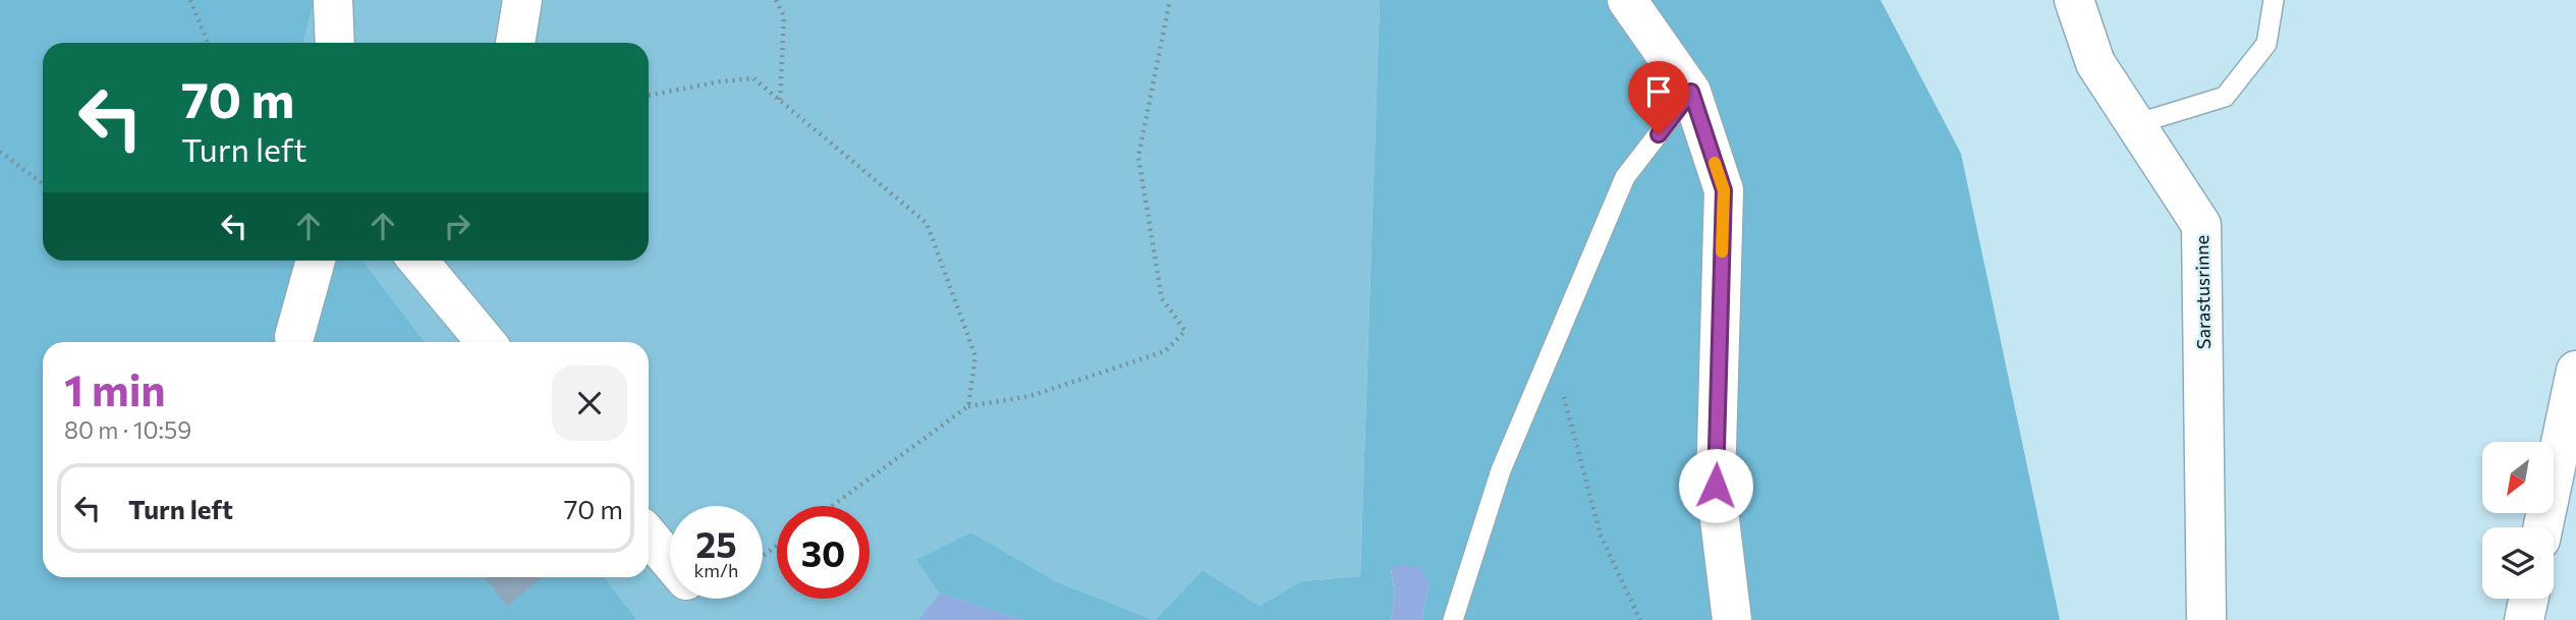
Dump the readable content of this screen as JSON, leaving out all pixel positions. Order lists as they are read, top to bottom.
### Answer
{
  "streets": {
    "street": ["Sarastusrinne"]
  },
  "north": "bottom left",
  "page": {
    "turn": ["70 m", "Turn left"],
    "heading": ["1 min", "80 m · 10:59"],
    "list": [
      {
        "name": "Turn left",
        "value": "70 m"
      }
    ],
    "speed": "25 km/h",
    "limit": "30"
  }
}
